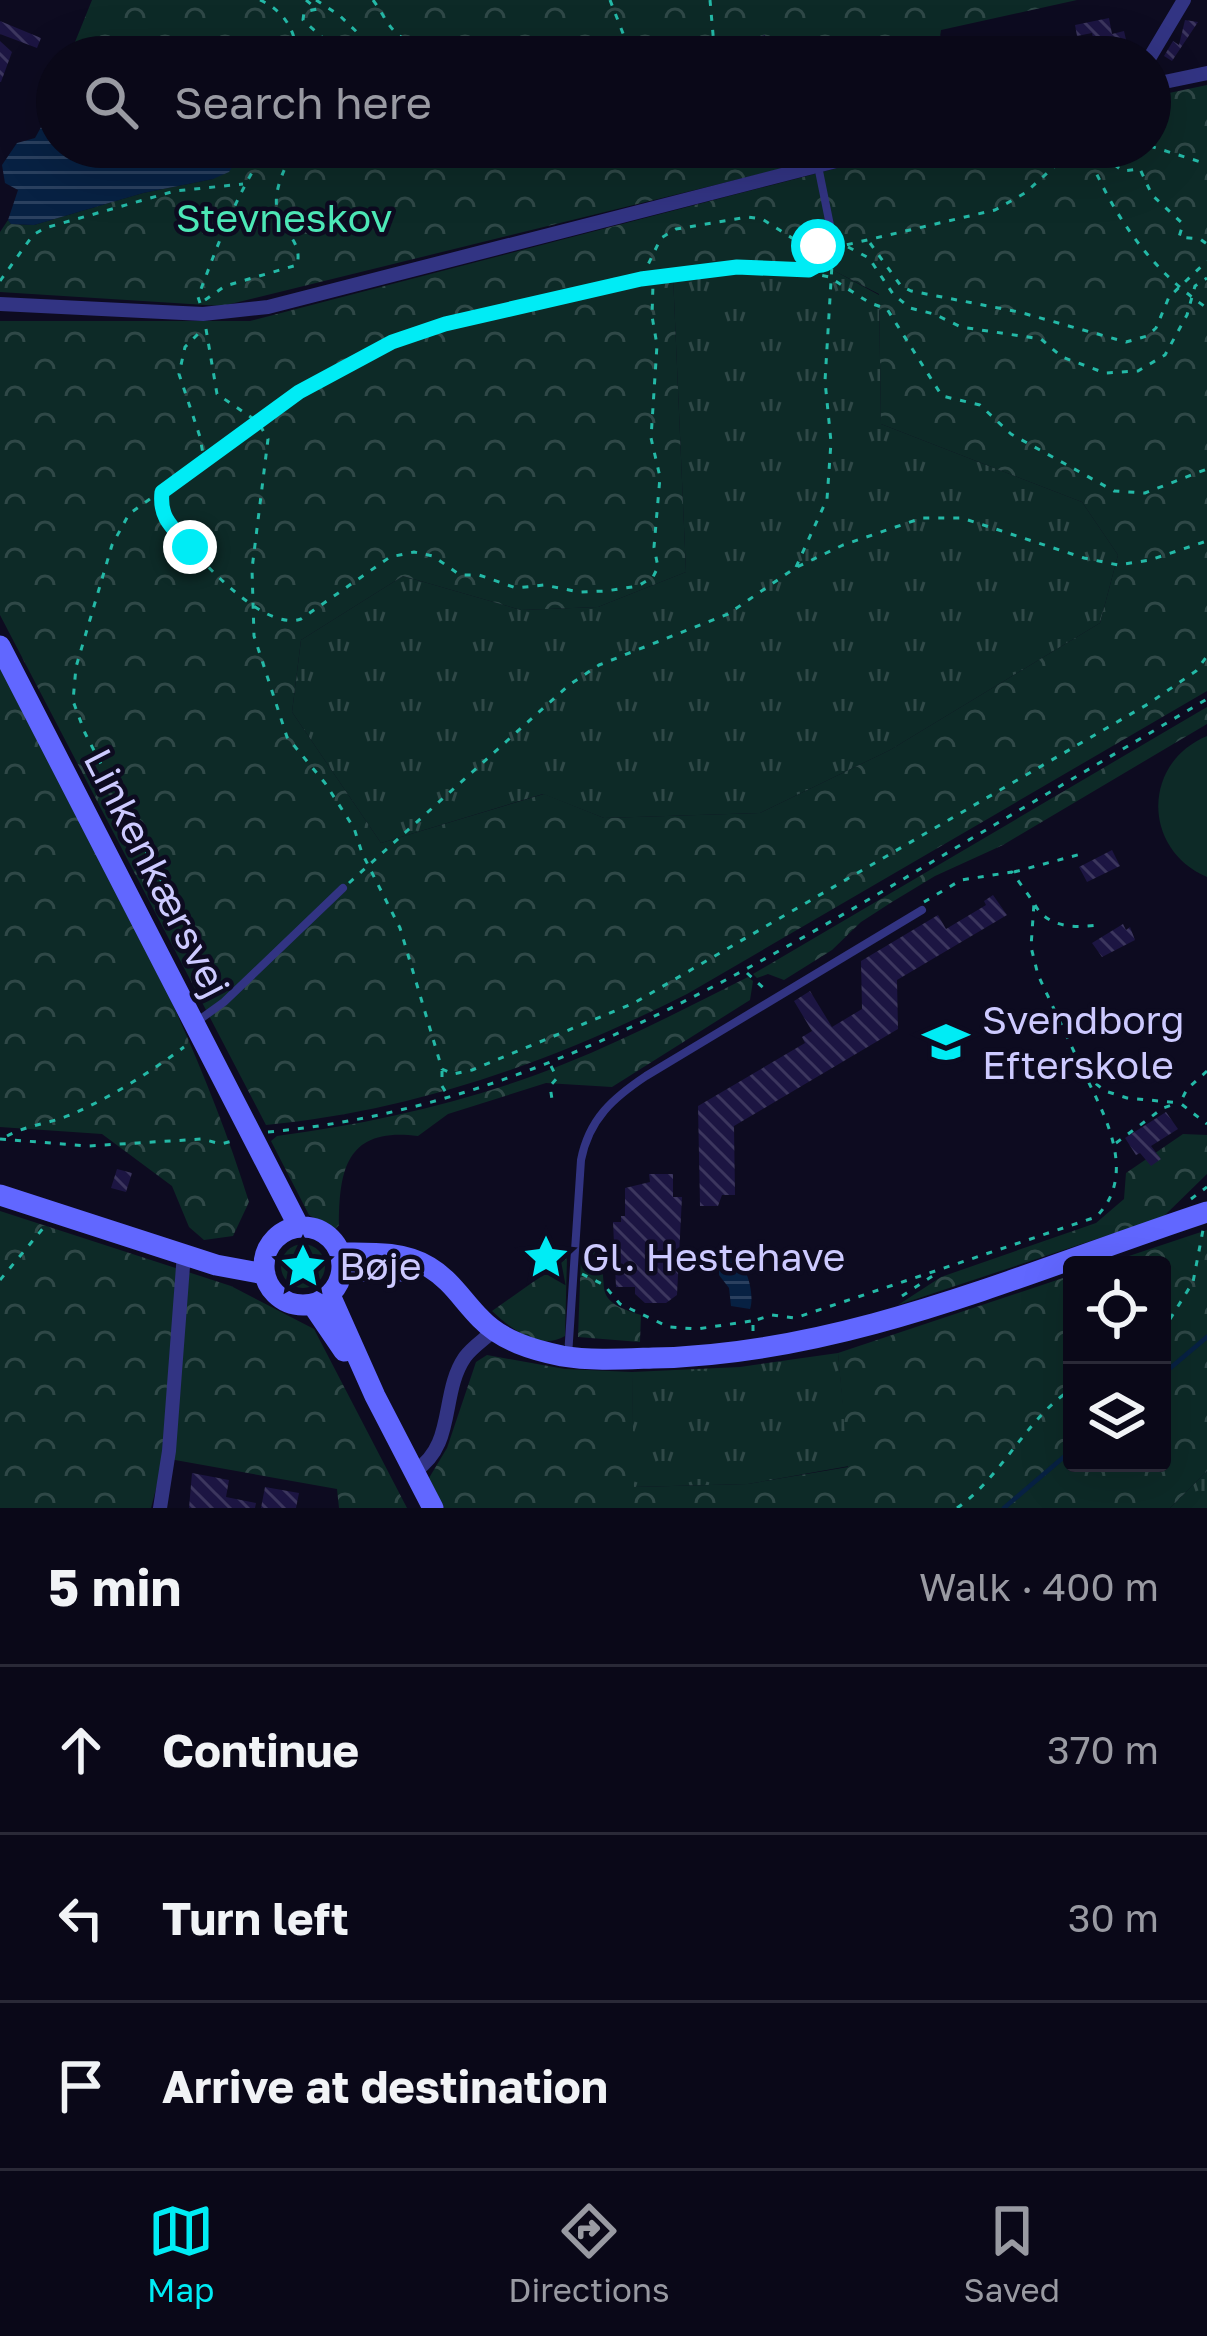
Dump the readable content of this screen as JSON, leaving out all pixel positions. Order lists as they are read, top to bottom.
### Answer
{
  "streets": {
    "street": ["Linkenkærsvej"]
  },
  "parks": ["Stevneskov"],
  "places": {
    "school or university": ["Svendborg Efterskole"],
    "place": ["Gl. Hestehave", "Bøje"]
  },
  "page": {
    "search": "Search here",
    "heading": ["5 min", "Walk · 400 m"],
    "list": [
      ["Continue", "370 m"],
      ["Turn left", "30 m"],
      "Arrive at destination"
    ],
    "nav": ["Map", "Directions", "Saved"]
  }
}
